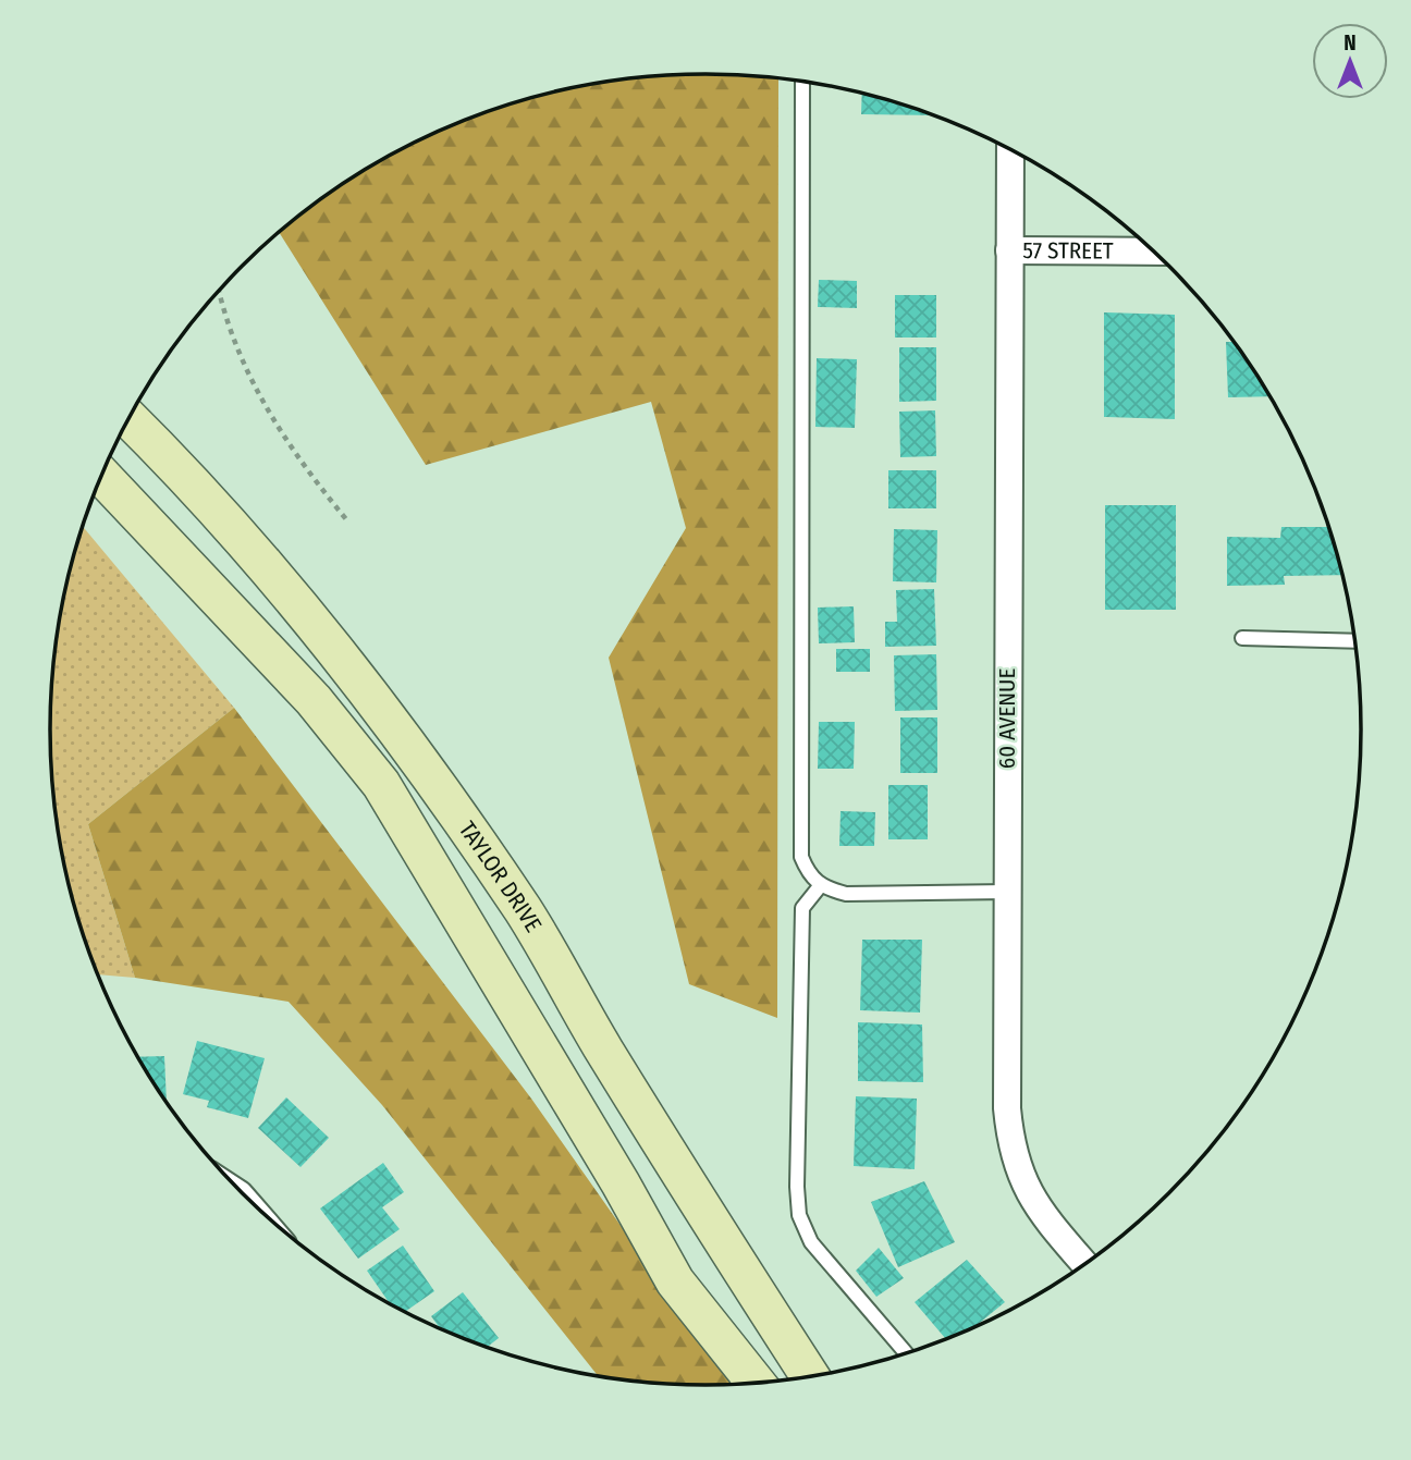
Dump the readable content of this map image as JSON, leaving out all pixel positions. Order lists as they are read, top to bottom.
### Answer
{
  "streets": {
    "main road": ["TAYLOR DRIVE"],
    "street": ["57 STREET", "60 AVENUE"]
  },
  "crossings": [
    ["57 STREET", "60 AVENUE"]
  ],
  "north": "top"
}
